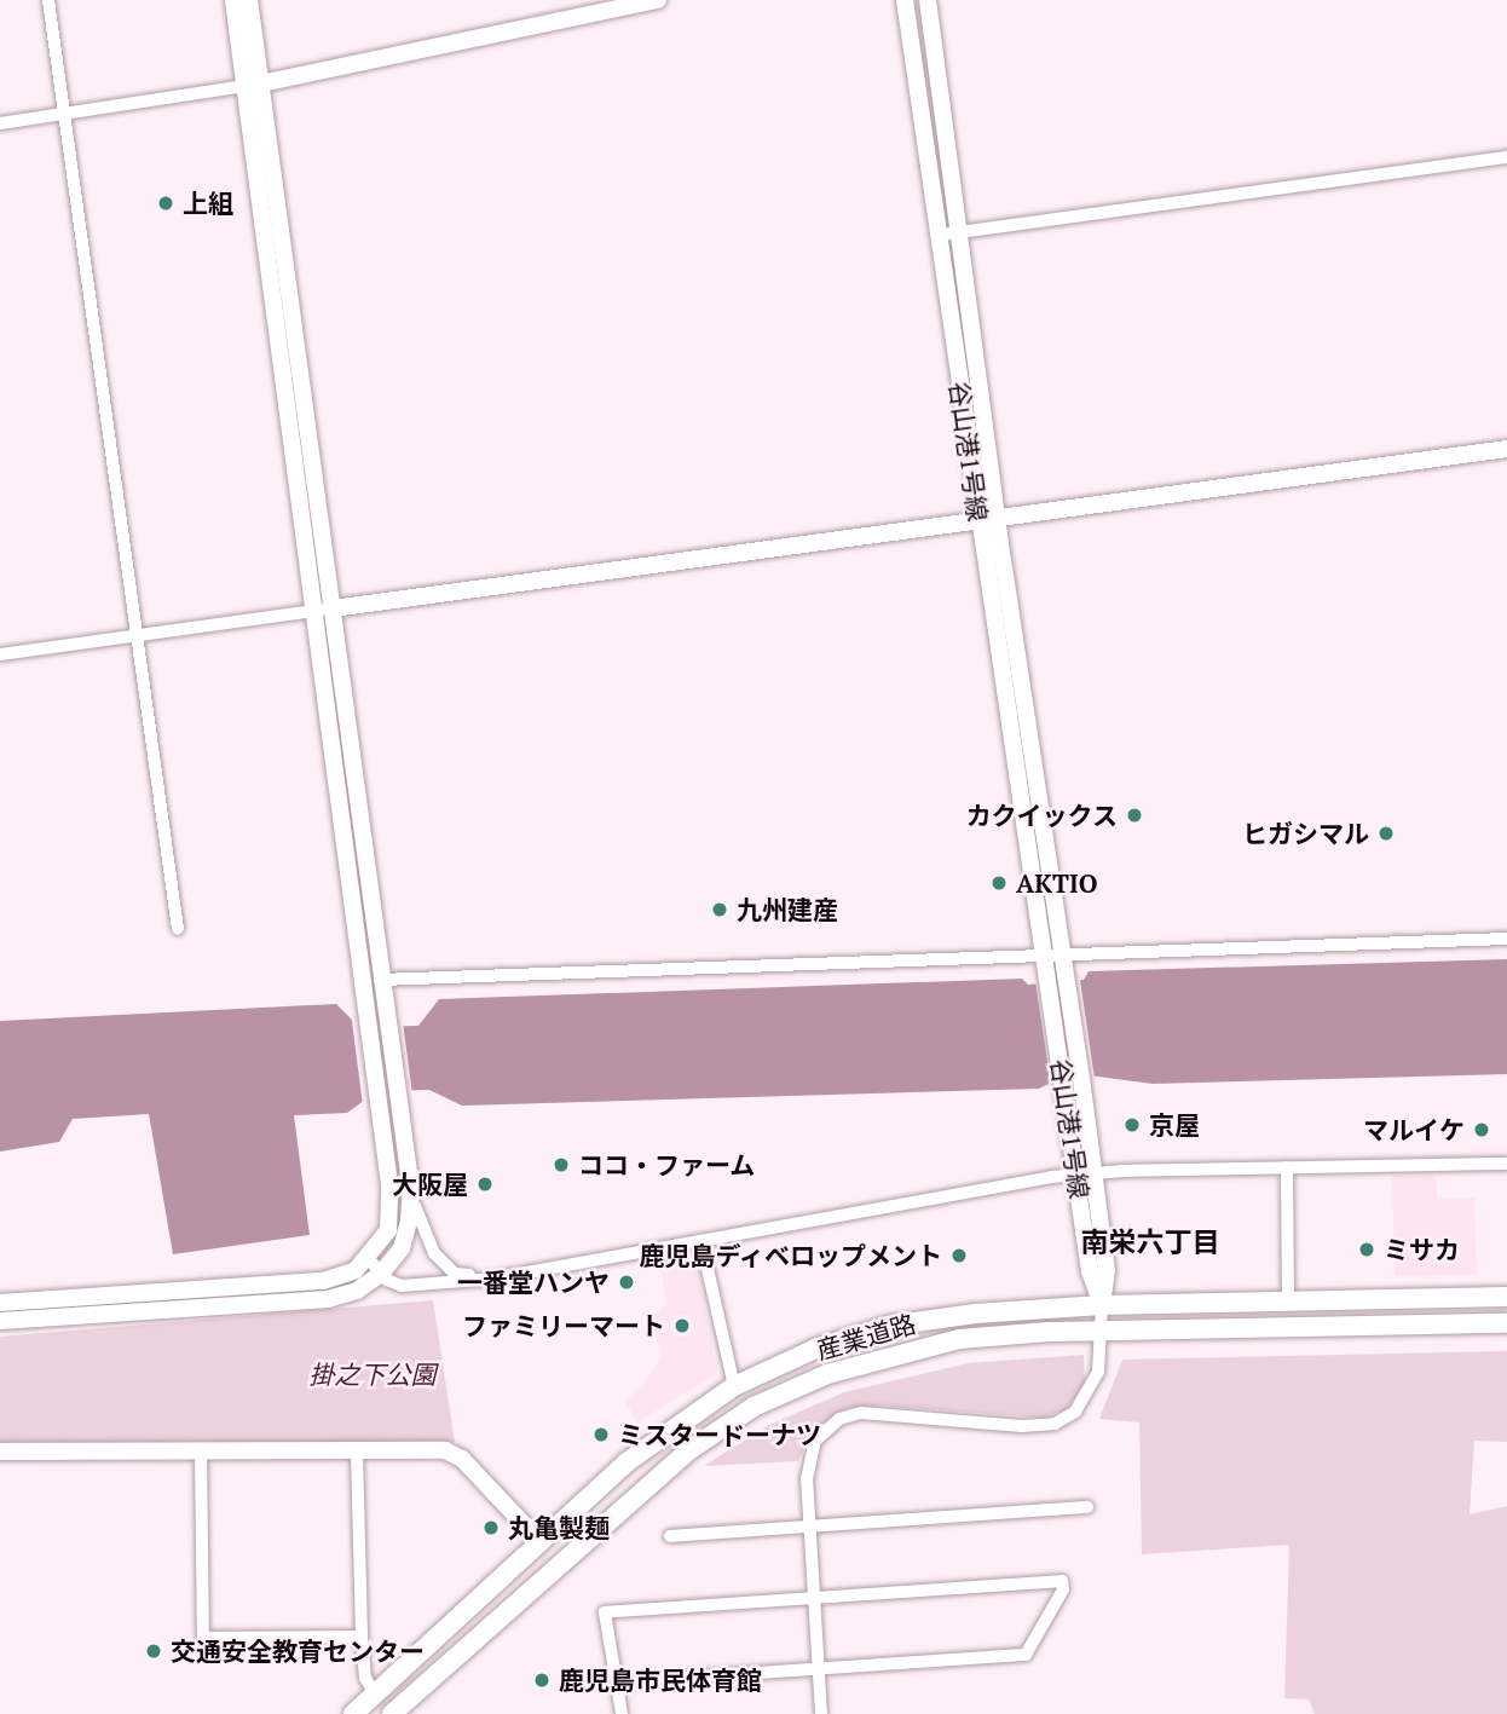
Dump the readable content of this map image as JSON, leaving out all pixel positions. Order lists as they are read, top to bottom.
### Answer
{
  "streets": {
    "main road": ["産業道路"],
    "street": ["谷山港1号線"]
  },
  "crossings": [
    ["谷山港1号線", "産業道路"]
  ],
  "districts": ["南栄六丁目"],
  "parks": ["掛之下公園"],
  "places": [
    "上組",
    "カクイックス",
    "ヒガシマル",
    "AKTIO",
    "九州建産",
    "京屋",
    "マルイケ",
    "ココ・ファーム",
    "大阪屋",
    "ミサカ",
    "鹿児島ディベロップメント",
    "一番堂ハンヤ",
    "ファミリーマート",
    "ミスタードーナツ",
    "丸亀製麺",
    "交通安全教育センター",
    "鹿児島市民体育館"
  ]
}
